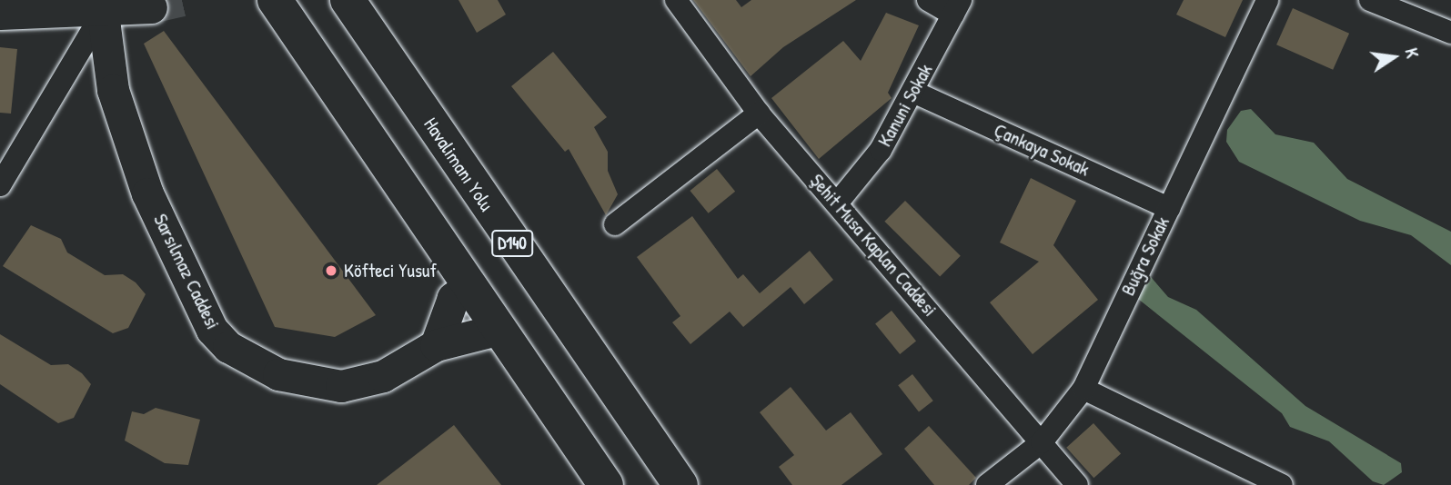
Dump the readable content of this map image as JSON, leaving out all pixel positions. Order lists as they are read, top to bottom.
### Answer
{
  "streets": {
    "highway": ["Havalimanı Yolu", "D140"],
    "street": [
      "Kanuni Sokak",
      "Çankaya Sokak",
      "Şehit Musa Kaplan Caddesi",
      "Buğra Sokak",
      "Sarsılmaz Caddesi"
    ]
  },
  "crossings": [
    ["Kanuni Sokak", "Çankaya Sokak"],
    ["Kanuni Sokak", "Şehit Musa Kaplan Caddesi"],
    ["Çankaya Sokak", "Buğra Sokak"],
    ["Şehit Musa Kaplan Caddesi", "Buğra Sokak"]
  ],
  "places": ["Köfteci Yusuf"],
  "north": "right"
}
